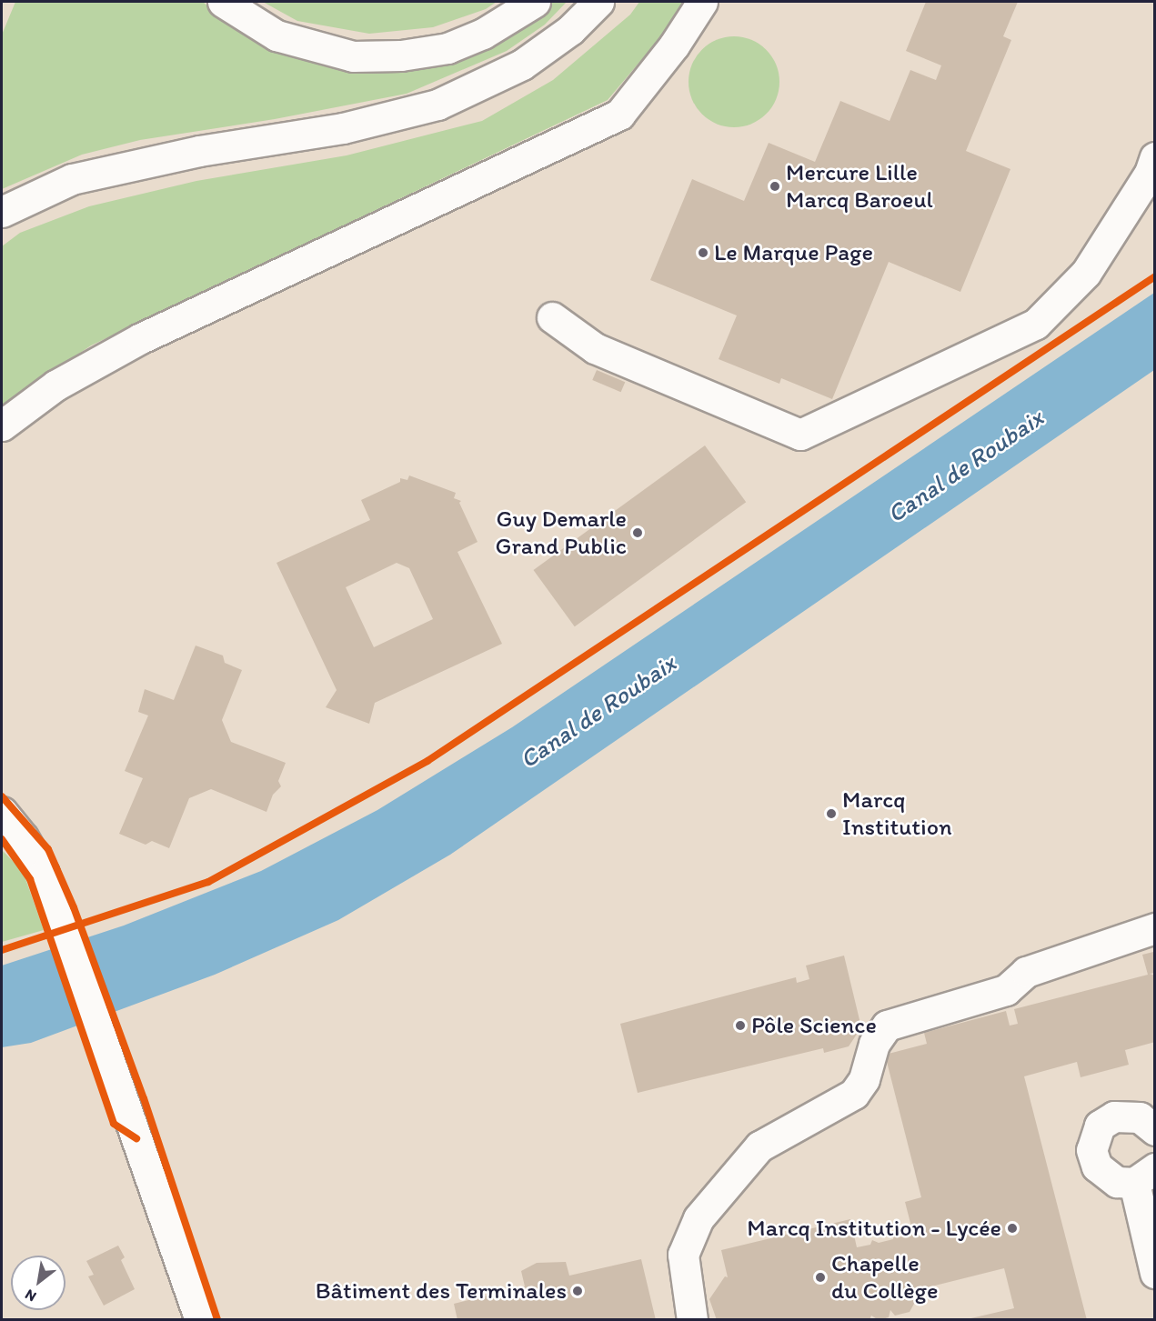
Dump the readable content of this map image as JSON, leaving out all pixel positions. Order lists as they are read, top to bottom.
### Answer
{
  "water": ["Canal de Roubaix"],
  "places": [
    "Mercure Lille Marcq Baroeul",
    "Le Marque Page",
    "Guy Demarle Grand Public",
    "Marcq Institution",
    "Pôle Science",
    "Marcq Institution - Lycée",
    "Chapelle du Collège",
    "Bâtiment des Terminales"
  ],
  "north": "bottom left"
}
